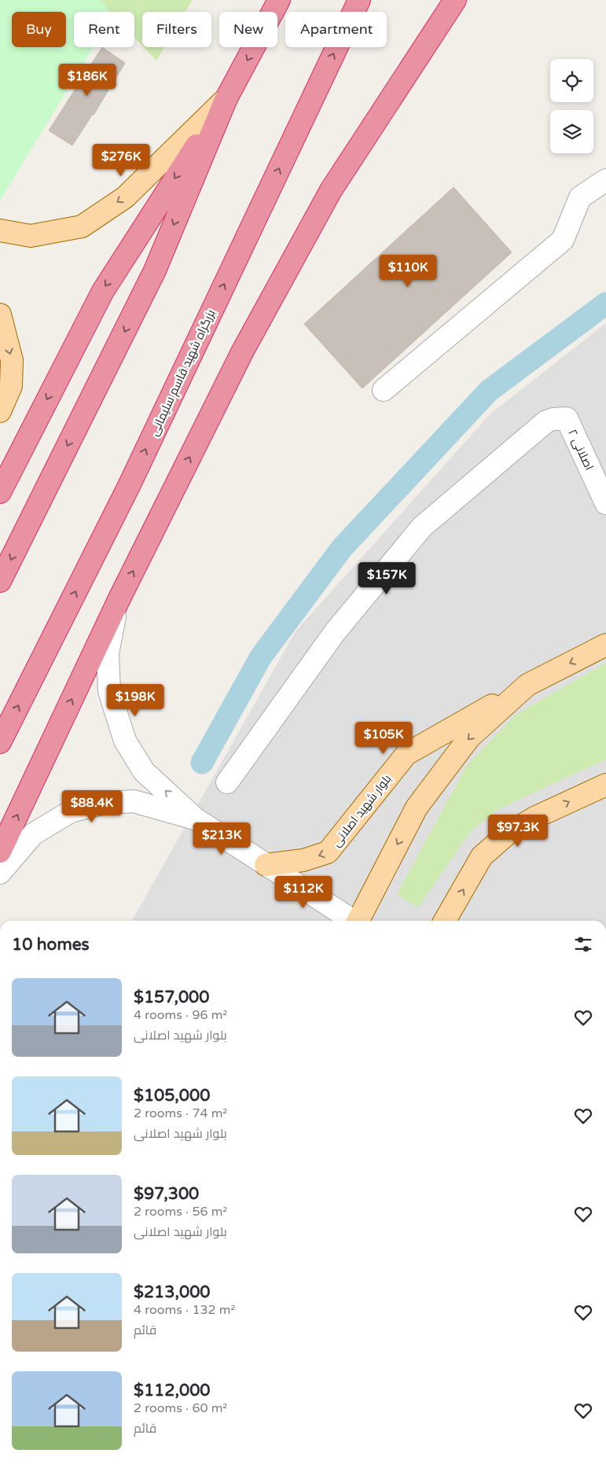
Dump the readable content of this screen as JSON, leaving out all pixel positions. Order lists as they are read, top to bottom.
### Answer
{
  "streets": {
    "highway": ["بزرگراه شهید قاسم سلیمانی"],
    "main road": ["بلوار شهید اصلانی"],
    "street": ["اصلانی ۲"]
  },
  "page": {
    "chip": [
      "Buy",
      "Rent",
      "Filters",
      "New",
      "Apartment"
    ],
    "price": [
      "$186K",
      "$276K",
      "$110K",
      "$157K",
      "$198K",
      "$105K",
      "$88.4K",
      "$97.3K",
      "$213K",
      "$112K"
    ],
    "heading": "10 homes",
    "list": [
      {
        "name": "$157,000",
        "note": "4 rooms · 96 m² · بلوار شهید اصلانی"
      },
      {
        "name": "$105,000",
        "note": "2 rooms · 74 m² · بلوار شهید اصلانی"
      },
      {
        "name": "$97,300",
        "note": "2 rooms · 56 m² · بلوار شهید اصلانی"
      },
      {
        "name": "$213,000",
        "note": "4 rooms · 132 m² · قائم"
      },
      {
        "name": "$112,000",
        "note": "2 rooms · 60 m² · قائم"
      }
    ]
  }
}
